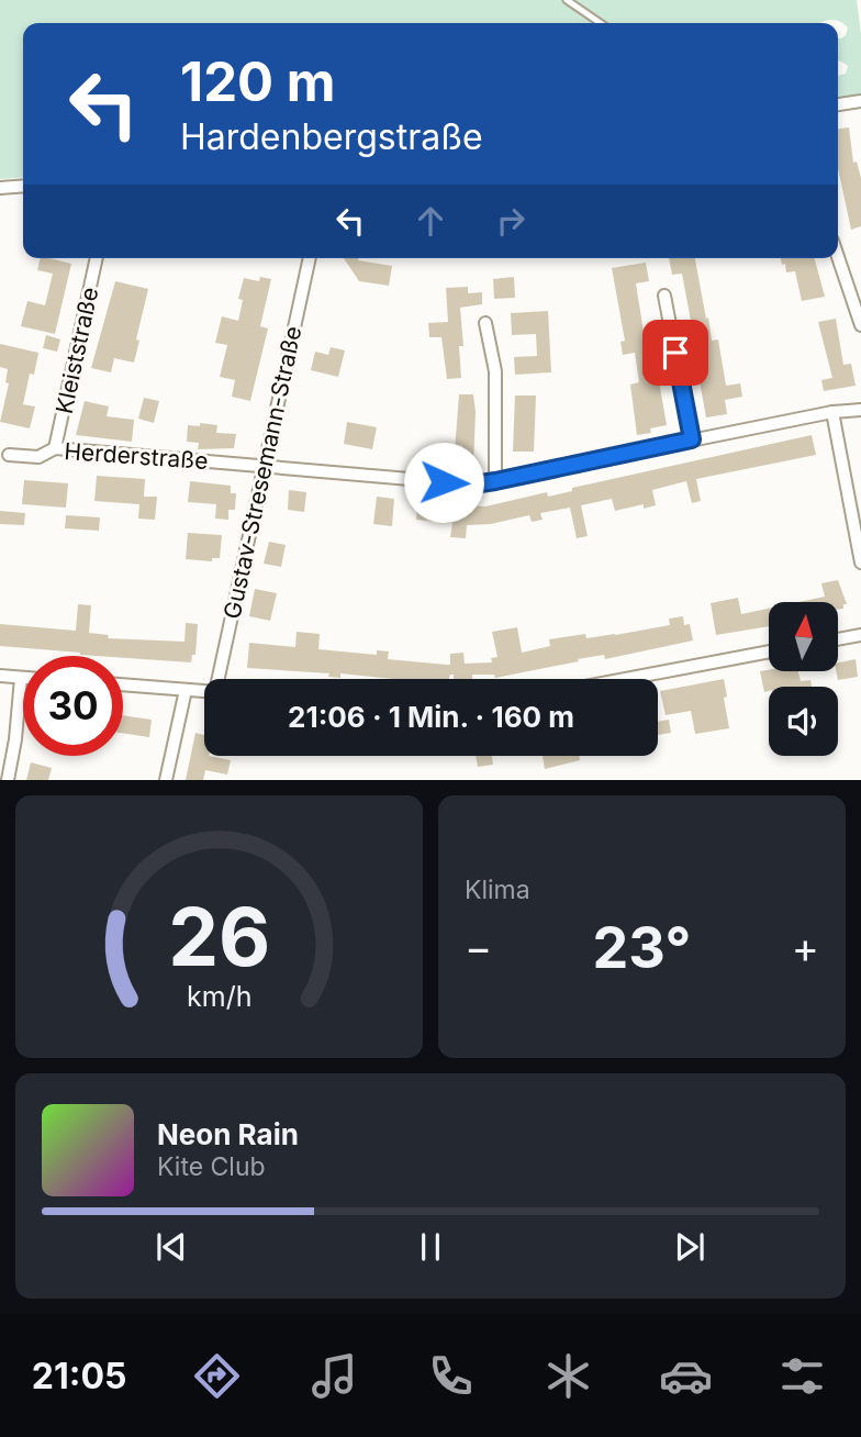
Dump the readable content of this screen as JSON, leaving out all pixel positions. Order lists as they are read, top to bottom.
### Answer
{
  "streets": {
    "street": ["Kleiststraße", "Herderstraße", "Gustav-Stresemann-Straße"]
  },
  "crossings": [
    ["Kleiststraße", "Herderstraße"],
    ["Herderstraße", "Gustav-Stresemann-Straße"]
  ],
  "north": "top",
  "page": {
    "turn": ["120 m", "Hardenbergstraße"],
    "limit": "30",
    "trip": "21:06 · 1 Min. · 160 m",
    "tile": "Klima",
    "heat": ["−", "23°", "+"],
    "song": ["Neon Rain", "Kite Club"],
    "tabs": "21:05",
    "gauge": ["26", "km/h"]
  }
}
